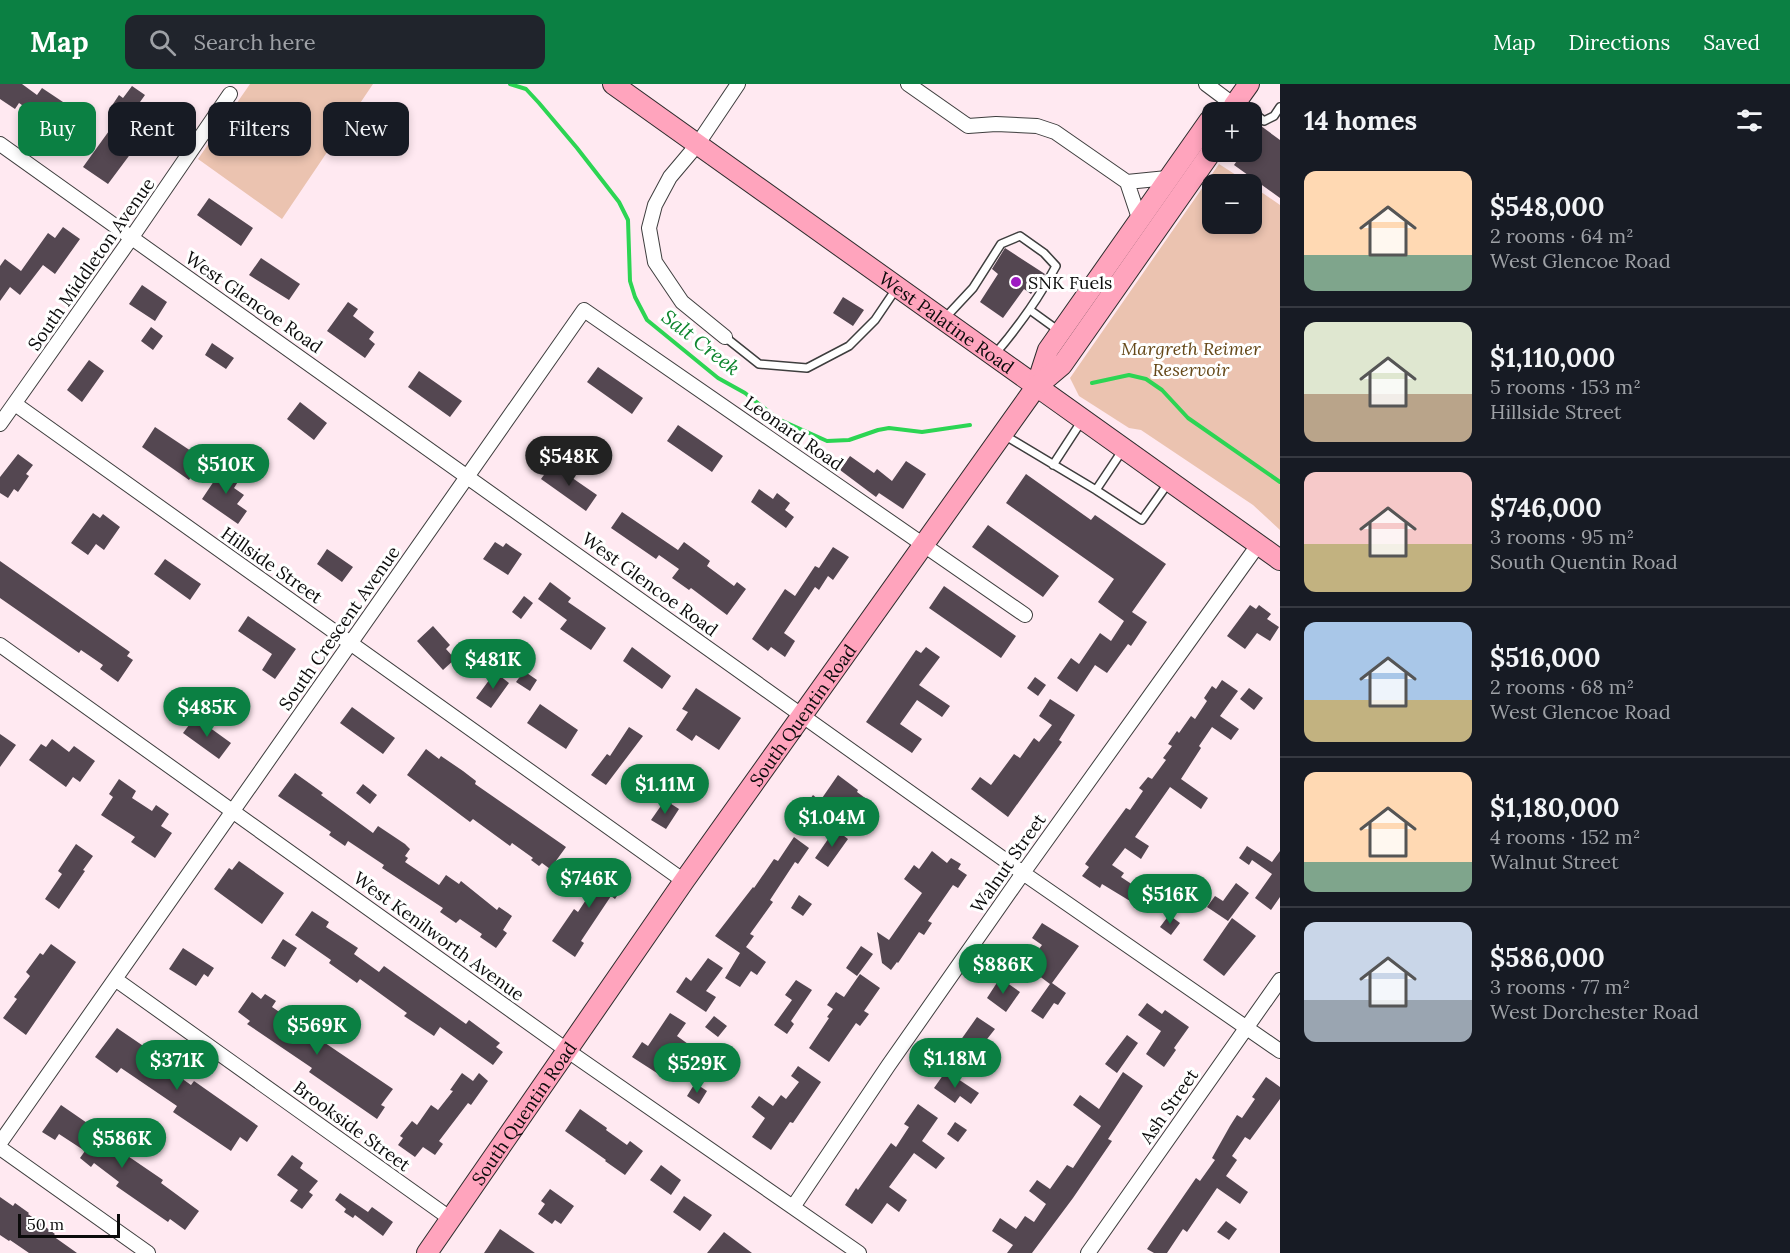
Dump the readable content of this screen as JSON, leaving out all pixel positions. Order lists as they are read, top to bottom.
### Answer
{
  "streets": {
    "main road": ["West Palatine Road", "South Quentin Road"],
    "street": [
      "South Middleton Avenue",
      "West Glencoe Road",
      "Leonard Road",
      "Hillside Street",
      "South Crescent Avenue",
      "Walnut Street",
      "West Kenilworth Avenue",
      "Ash Street",
      "Brookside Street"
    ]
  },
  "crossings": [
    ["South Middleton Avenue", "West Glencoe Road"],
    ["South Middleton Avenue", "Hillside Street"],
    ["West Glencoe Road", "South Crescent Avenue"],
    ["West Glencoe Road", "South Quentin Road"],
    ["West Glencoe Road", "Walnut Street"],
    ["West Glencoe Road", "Ash Street"],
    ["West Palatine Road", "South Quentin Road"],
    ["West Palatine Road", "Walnut Street"],
    ["Leonard Road", "South Crescent Avenue"],
    ["Leonard Road", "South Quentin Road"],
    ["Hillside Street", "South Crescent Avenue"],
    ["Hillside Street", "South Quentin Road"],
    ["South Crescent Avenue", "West Kenilworth Avenue"],
    ["South Crescent Avenue", "Brookside Street"],
    ["South Quentin Road", "West Kenilworth Avenue"],
    ["South Quentin Road", "Brookside Street"],
    ["Walnut Street", "West Kenilworth Avenue"]
  ],
  "water": ["Salt Creek"],
  "parks": ["Margreth Reimer Reservoir"],
  "places": ["SNK Fuels"],
  "scale_bar": "50 m",
  "page": {
    "header": "Map",
    "search": "Search here",
    "nav": ["Map", "Directions", "Saved"],
    "heading": "14 homes",
    "map_buttons": ["+", "−"],
    "chip": [
      "Buy",
      "Rent",
      "Filters",
      "New"
    ],
    "list": [
      {
        "name": "$548,000",
        "note": "2 rooms · 64 m² · West Glencoe Road"
      },
      {
        "name": "$1,110,000",
        "note": "5 rooms · 153 m² · Hillside Street"
      },
      {
        "name": "$746,000",
        "note": "3 rooms · 95 m² · South Quentin Road"
      },
      {
        "name": "$516,000",
        "note": "2 rooms · 68 m² · West Glencoe Road"
      },
      {
        "name": "$1,180,000",
        "note": "4 rooms · 152 m² · Walnut Street"
      },
      {
        "name": "$586,000",
        "note": "3 rooms · 77 m² · West Dorchester Road"
      }
    ],
    "price": [
      "$548K",
      "$510K",
      "$481K",
      "$485K",
      "$1.11M",
      "$1.04M",
      "$746K",
      "$516K",
      "$886K",
      "$569K",
      "$1.18M",
      "$371K",
      "$529K",
      "$586K"
    ],
    "scale": "50 m"
  }
}
